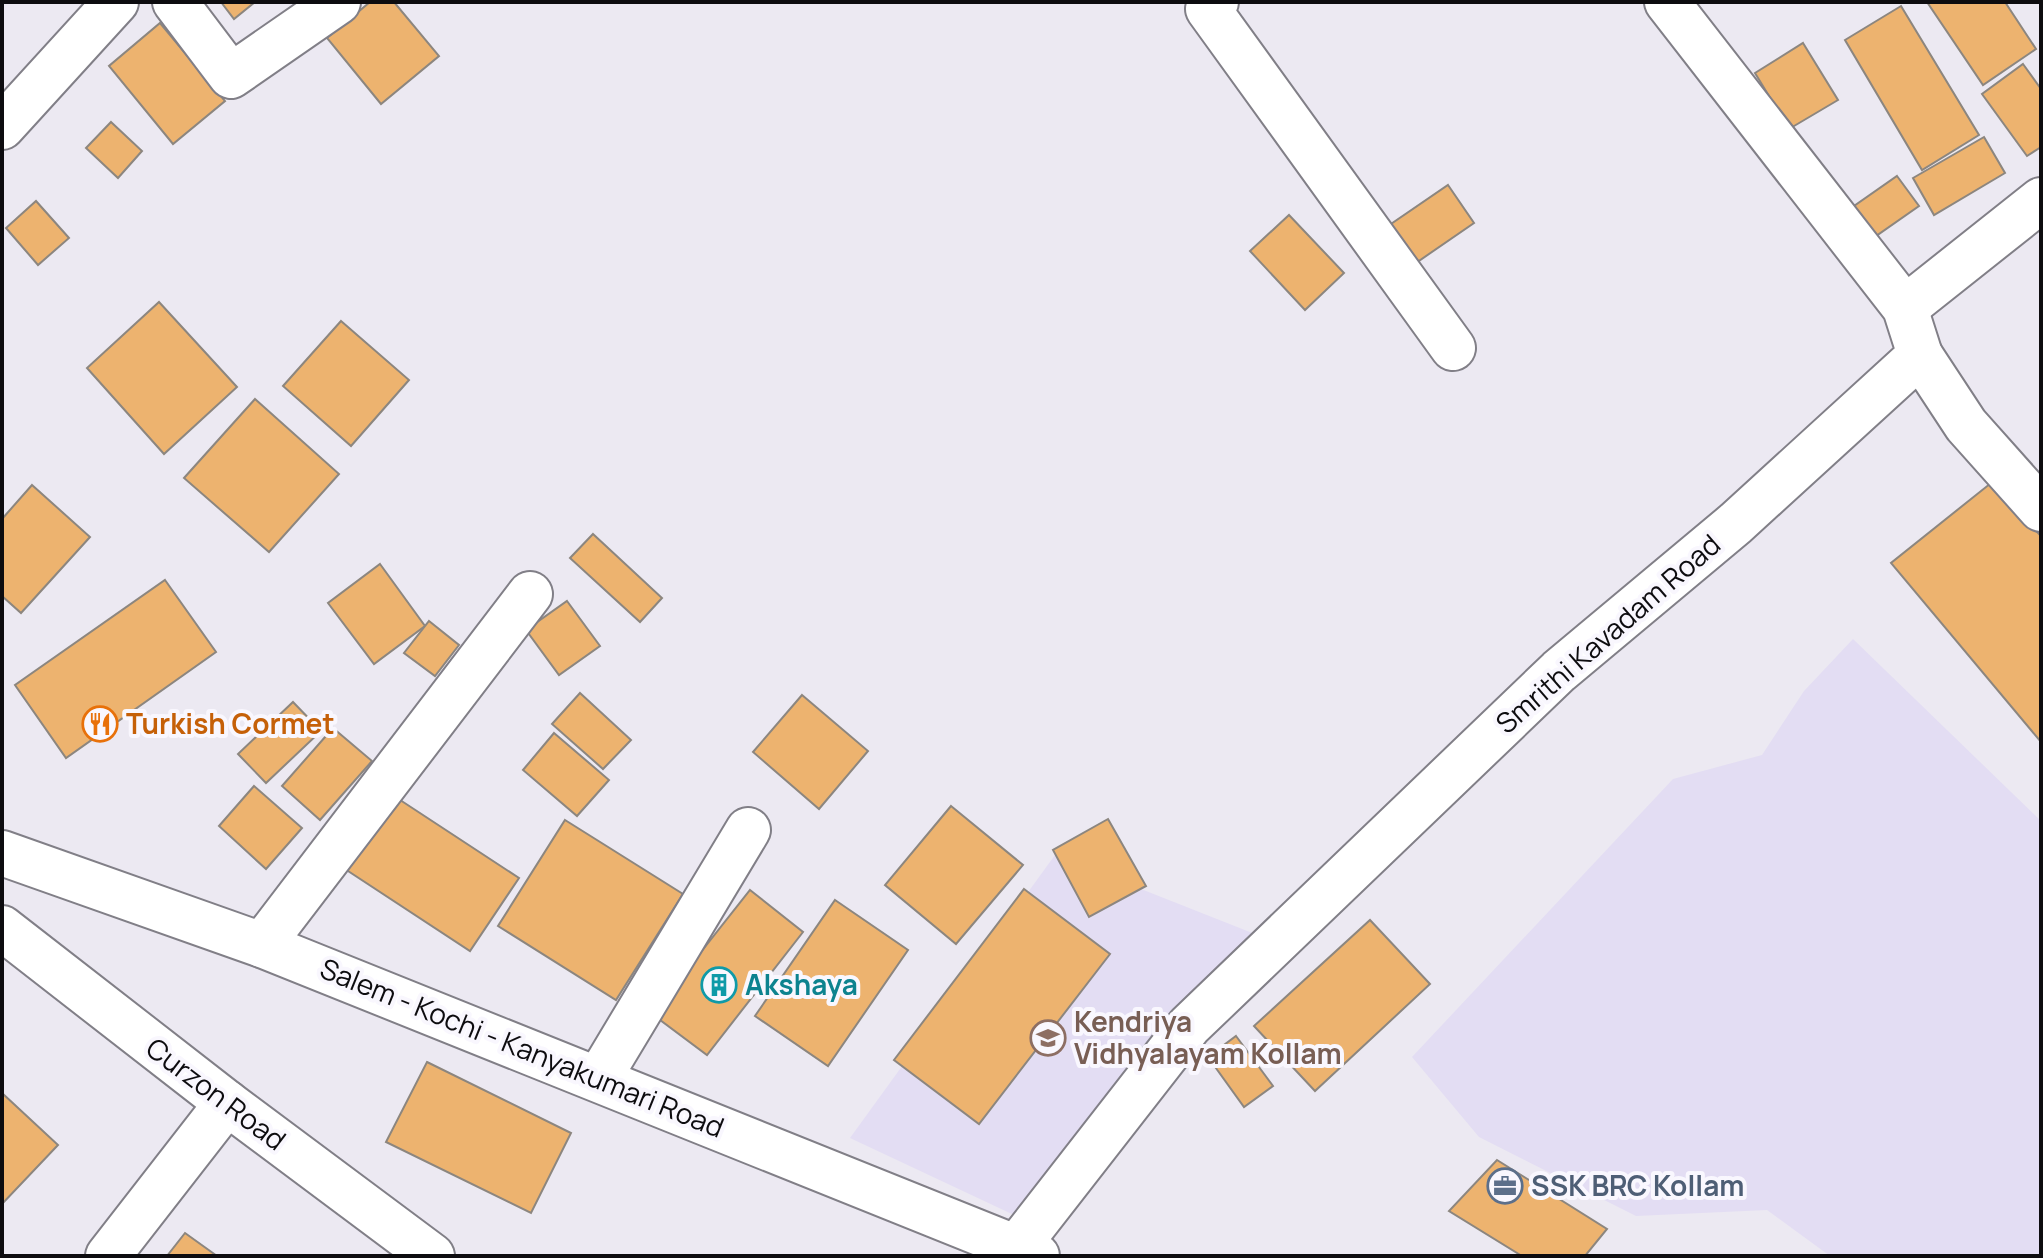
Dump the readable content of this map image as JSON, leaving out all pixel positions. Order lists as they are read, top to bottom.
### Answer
{
  "streets": {
    "street": ["Smrithi Kavadam Road", "Salem - Kochi - Kanyakumari Road", "Curzon Road"]
  },
  "crossings": [
    ["Smrithi Kavadam Road", "Salem - Kochi - Kanyakumari Road"]
  ],
  "places": {
    "restaurant": ["Turkish Cormet"],
    "building": ["Akshaya"],
    "school or university": ["Kendriya Vidhyalayam Kollam"],
    "office": ["SSK BRC Kollam"]
  }
}
